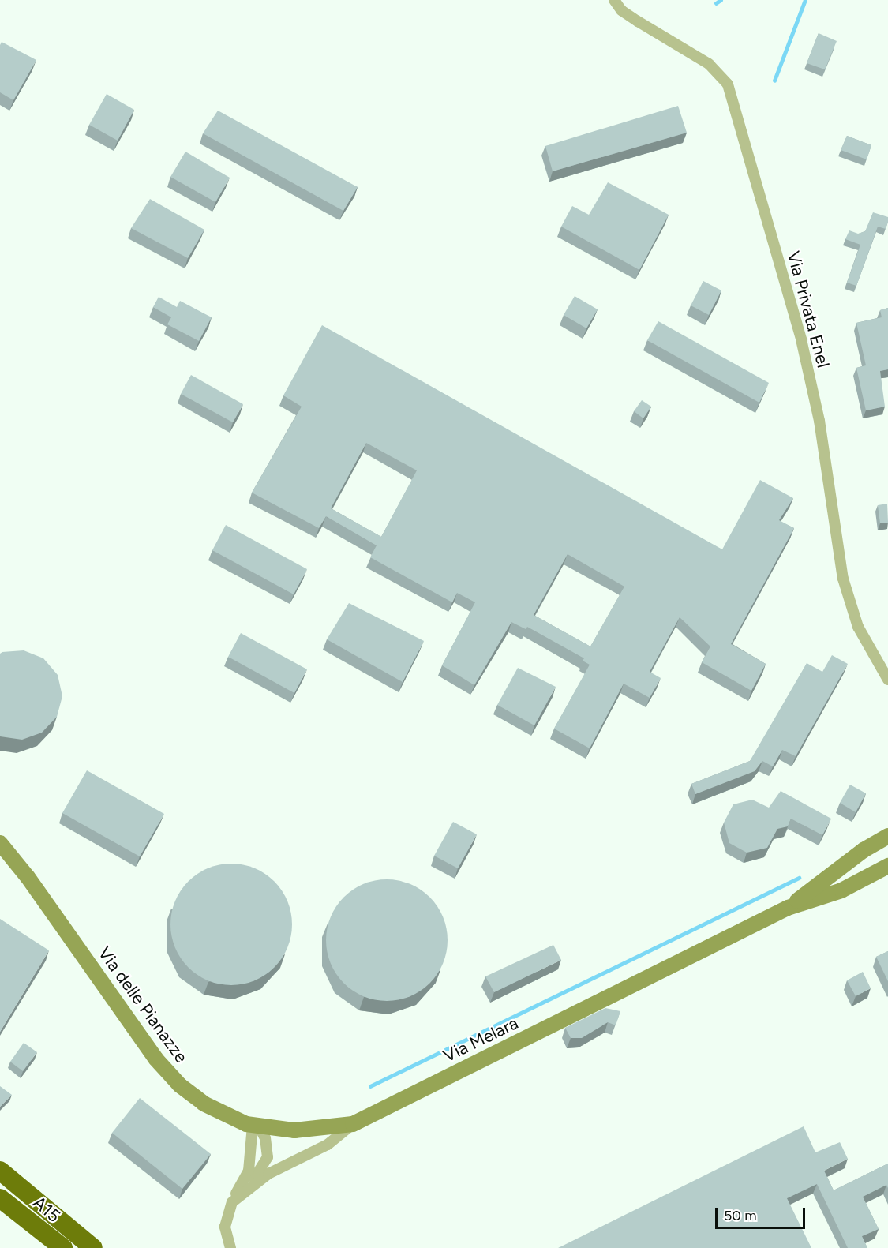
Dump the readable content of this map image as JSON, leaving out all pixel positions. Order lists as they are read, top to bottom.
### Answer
{
  "streets": {
    "highway": ["A15"],
    "street": ["Via Privata Enel", "Via delle Pianazze", "Via Melara"]
  },
  "crossings": [
    ["Via delle Pianazze", "Via Melara"]
  ],
  "scale_bar": "50 m"
}
